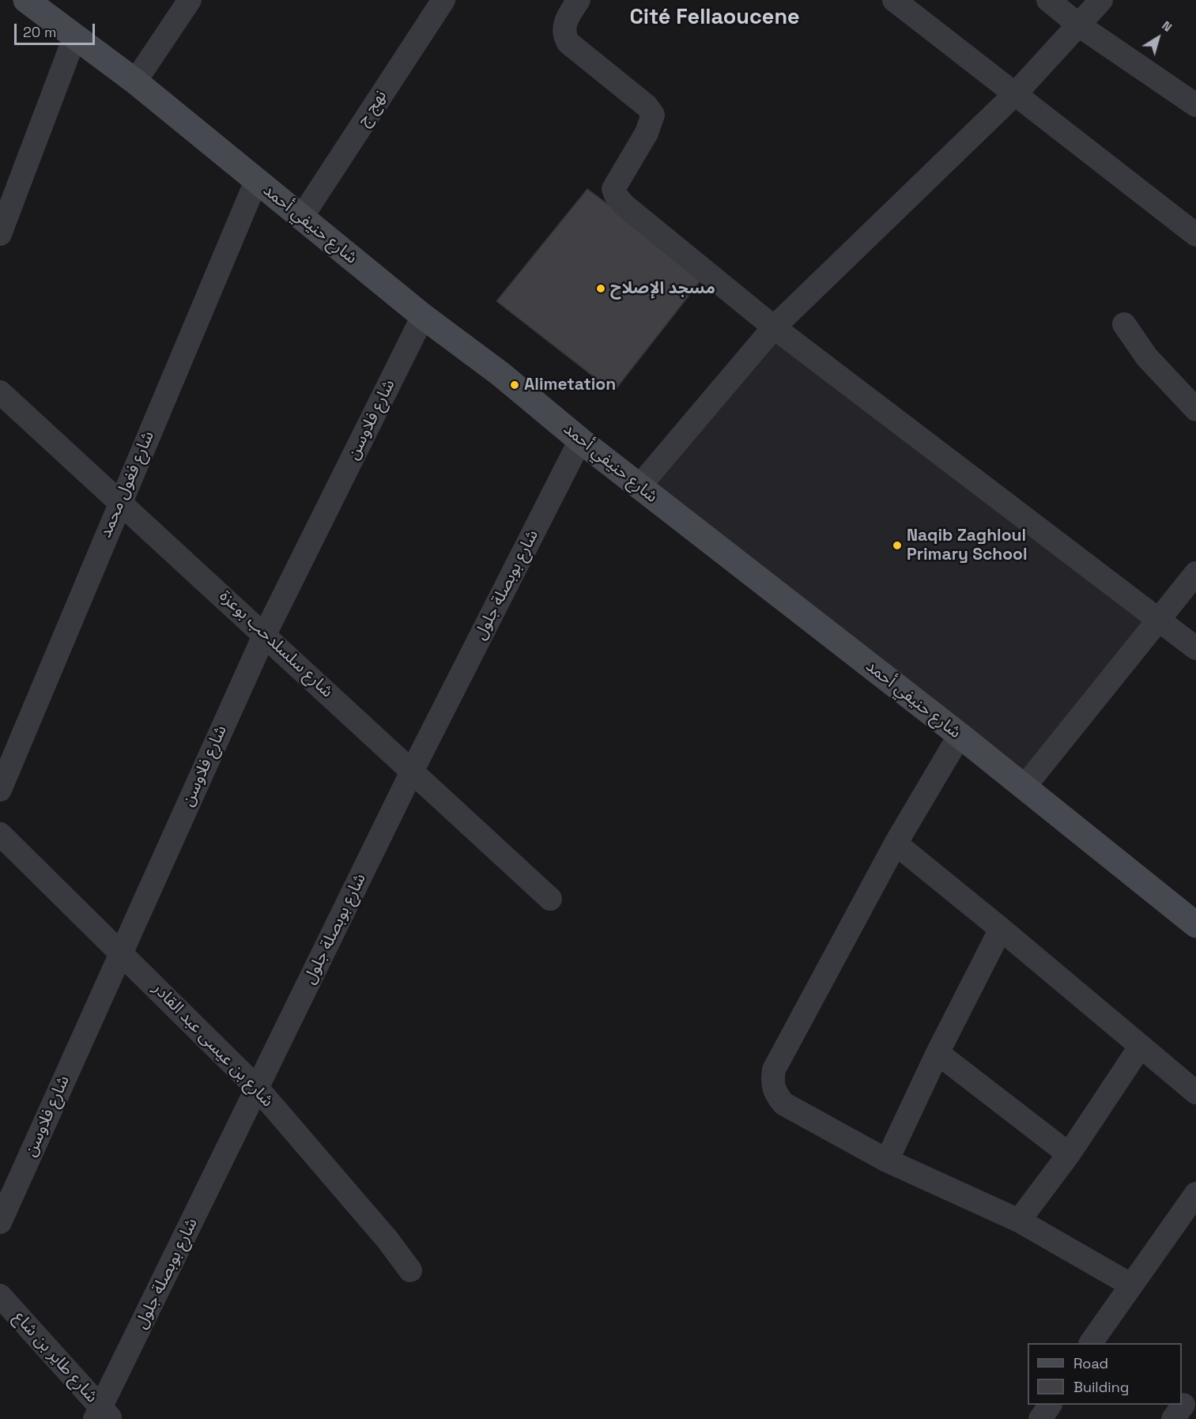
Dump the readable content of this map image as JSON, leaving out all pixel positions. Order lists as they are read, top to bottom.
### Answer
{
  "streets": {
    "street": [
      "نهج ج",
      "شارع حنيفي أحمد",
      "شارع فلاوسن",
      "شارع فغول محمد",
      "شارع بوبصلة جلول",
      "شارع سلسلدحب بوعزة",
      "شارع بن عيسى عبد القادر",
      "شارع طاير بن شاع"
    ]
  },
  "crossings": [
    ["نهج ج", "شارع حنيفي أحمد"],
    ["شارع حنيفي أحمد", "شارع فلاوسن"],
    ["شارع حنيفي أحمد", "شارع فغول محمد"],
    ["شارع حنيفي أحمد", "شارع بوبصلة جلول"],
    ["شارع فلاوسن", "شارع سلسلدحب بوعزة"],
    ["شارع فلاوسن", "شارع بن عيسى عبد القادر"],
    ["شارع فغول محمد", "شارع سلسلدحب بوعزة"],
    ["شارع بوبصلة جلول", "شارع سلسلدحب بوعزة"],
    ["شارع بوبصلة جلول", "شارع بن عيسى عبد القادر"],
    ["شارع بوبصلة جلول", "شارع طاير بن شاع"]
  ],
  "districts": ["Cité Fellaoucene"],
  "places": ["مسجد اﻹصلاح", "Alimetation", "Naqib Zaghloul Primary School"],
  "legend": ["Road", "Building"],
  "scale_bar": "20 m",
  "north": "top right"
}
